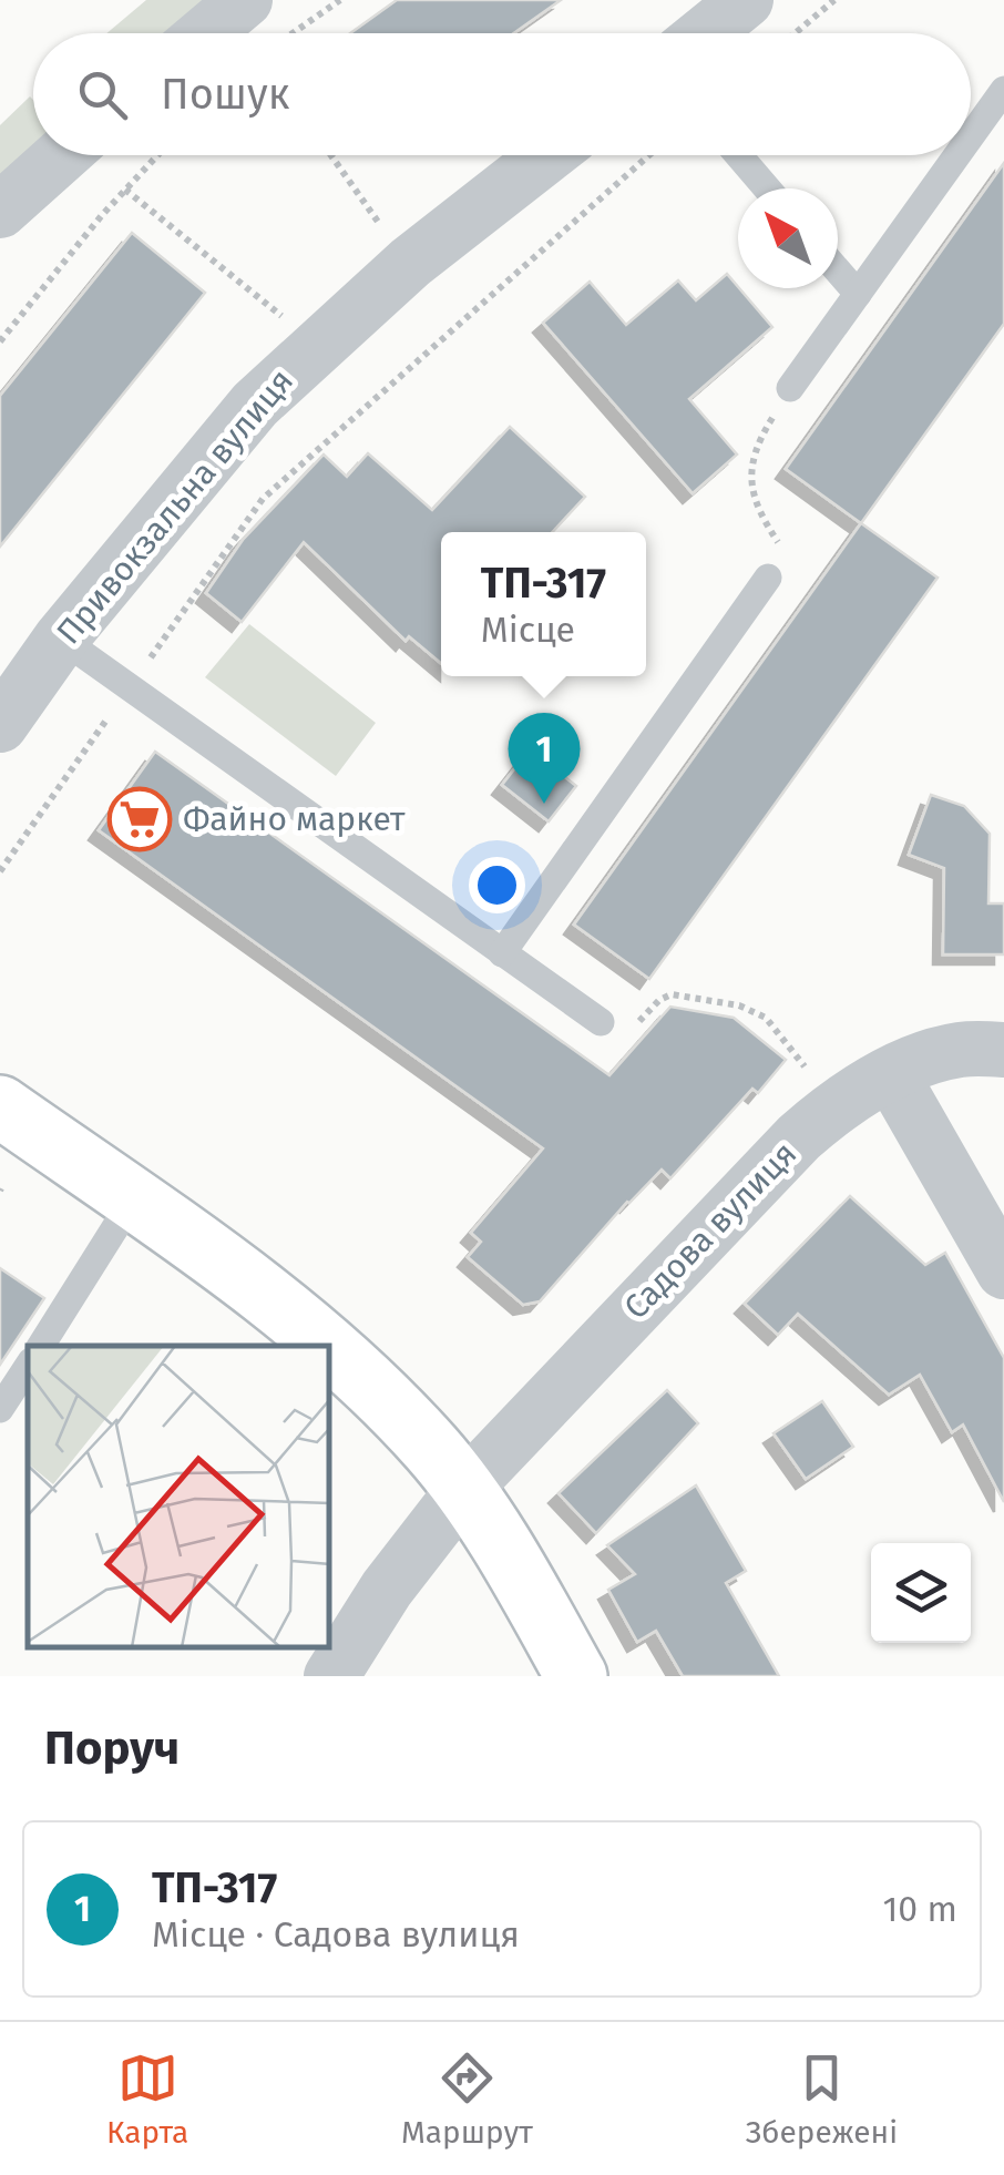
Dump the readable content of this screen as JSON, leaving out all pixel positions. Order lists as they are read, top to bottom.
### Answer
{
  "streets": {
    "street": ["Привокзальна вулиця", "Садова вулиця"]
  },
  "places": {
    "supermarket": ["Файно маркет"]
  },
  "north": "top left",
  "page": {
    "search": "Пошук",
    "popup": ["ТП-317", "Місце"],
    "pins": "1",
    "heading": "Поруч",
    "list": [
      {
        "mark": "1",
        "name": "ТП-317",
        "note": "Місце · Садова вулиця",
        "value": "10 m"
      }
    ],
    "nav": ["Карта", "Маршрут", "Збережені"]
  }
}
